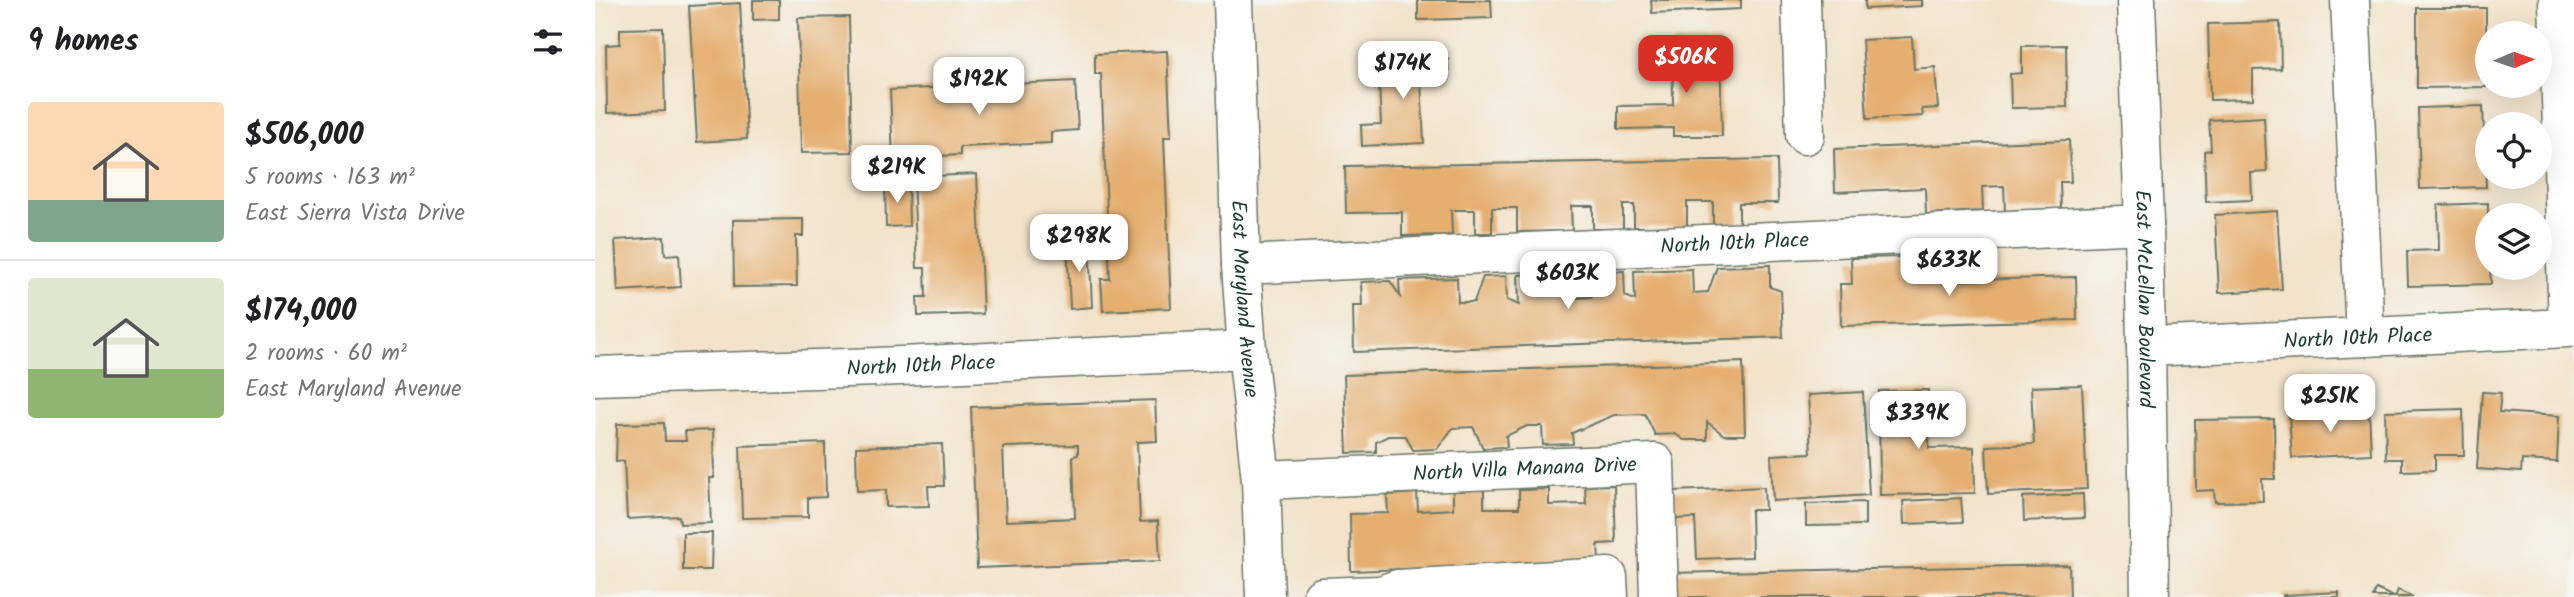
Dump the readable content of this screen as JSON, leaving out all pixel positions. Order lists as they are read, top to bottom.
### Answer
{
  "streets": {
    "street": [
      "North 10th Place",
      "East McLellan Boulevard",
      "East Maryland Avenue",
      "North Villa Manana Drive"
    ]
  },
  "crossings": [
    ["North 10th Place", "East McLellan Boulevard"],
    ["North 10th Place", "East Maryland Avenue"],
    ["East Maryland Avenue", "North Villa Manana Drive"]
  ],
  "north": "right",
  "page": {
    "heading": "9 homes",
    "price": [
      "$506K",
      "$174K",
      "$192K",
      "$219K",
      "$298K",
      "$633K",
      "$603K",
      "$251K",
      "$339K"
    ],
    "list": [
      {
        "name": "$506,000",
        "note": "5 rooms · 163 m² · East Sierra Vista Drive"
      },
      {
        "name": "$174,000",
        "note": "2 rooms · 60 m² · East Maryland Avenue"
      }
    ]
  }
}
